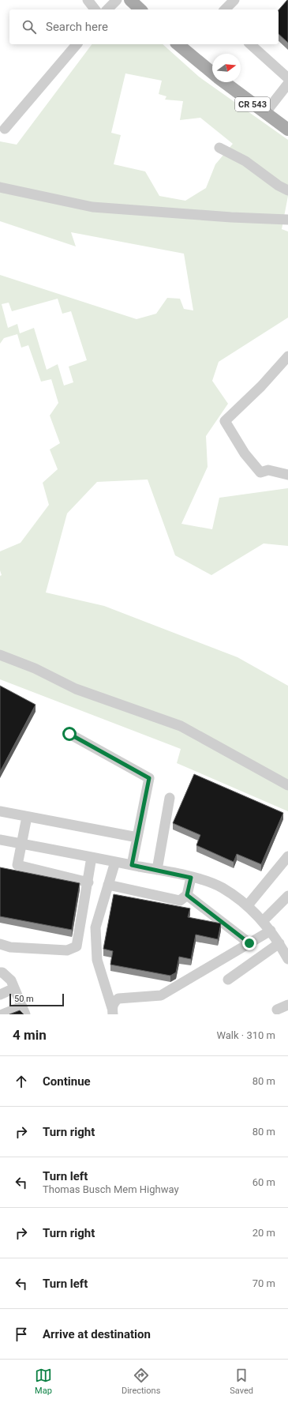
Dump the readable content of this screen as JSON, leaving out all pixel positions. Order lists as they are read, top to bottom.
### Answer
{
  "streets": {
    "main road": ["CR 543"]
  },
  "scale_bar": "50 m",
  "north": "right",
  "page": {
    "search": "Search here",
    "scale": "50 m",
    "heading": ["4 min", "Walk · 310 m"],
    "list": [
      ["Continue", "80 m"],
      ["Turn right", "80 m"],
      ["Turn left", "Thomas Busch Mem Highway", "60 m"],
      ["Turn right", "20 m"],
      ["Turn left", "70 m"],
      "Arrive at destination"
    ],
    "nav": ["Map", "Directions", "Saved"]
  }
}
